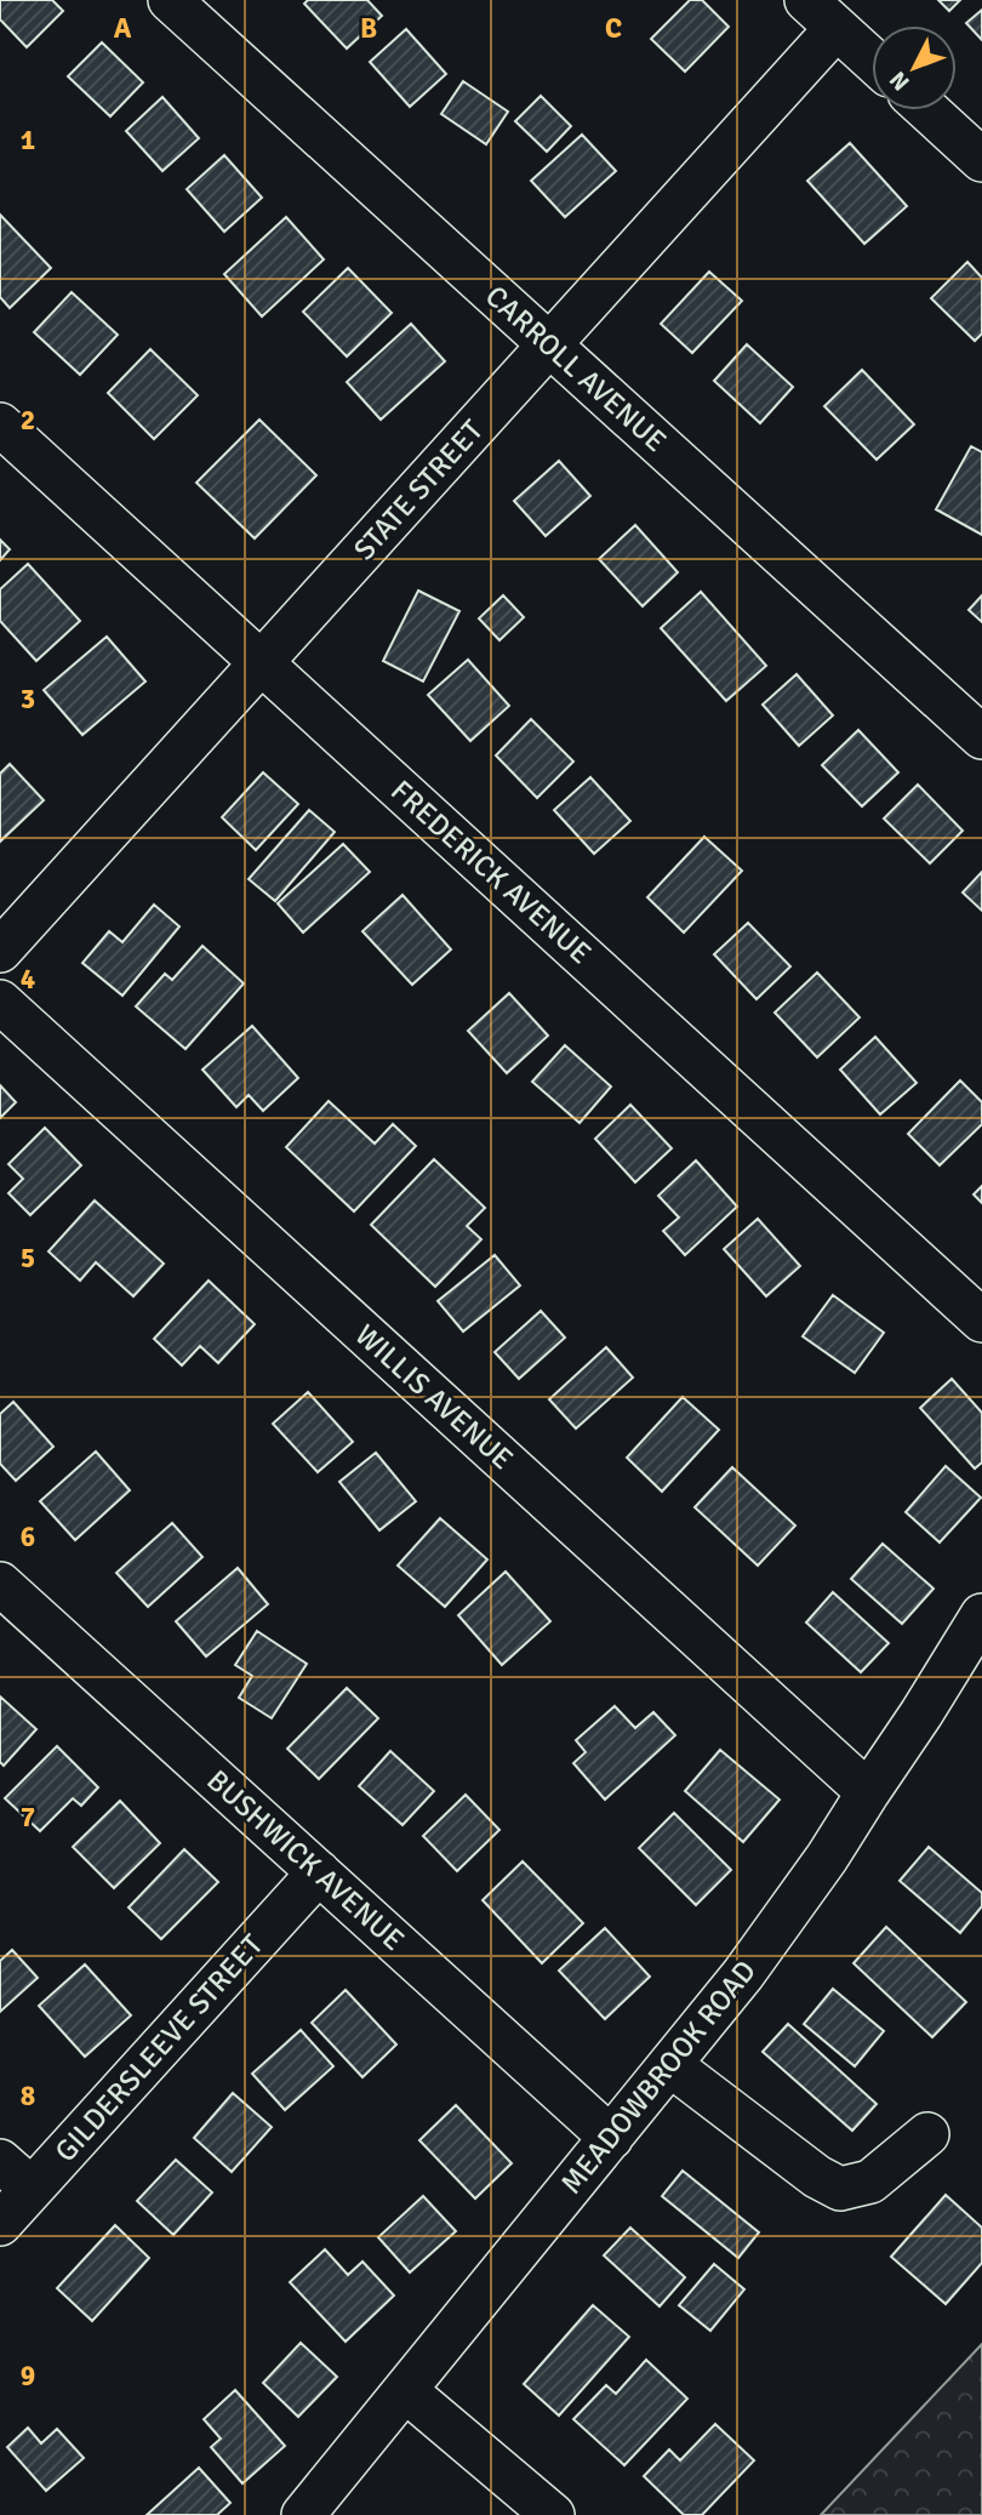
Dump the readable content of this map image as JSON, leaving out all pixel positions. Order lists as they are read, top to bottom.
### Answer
{
  "streets": {
    "street": [
      "CARROLL AVENUE",
      "STATE STREET",
      "FREDERICK AVENUE",
      "WILLIS AVENUE",
      "BUSHWICK AVENUE",
      "GILDERSLEEVE STREET",
      "MEADOWBROOK ROAD"
    ]
  },
  "crossings": [
    ["CARROLL AVENUE", "STATE STREET"],
    ["STATE STREET", "FREDERICK AVENUE"],
    ["WILLIS AVENUE", "MEADOWBROOK ROAD"],
    ["BUSHWICK AVENUE", "GILDERSLEEVE STREET"],
    ["BUSHWICK AVENUE", "MEADOWBROOK ROAD"]
  ],
  "north": "bottom left",
  "grid": {
    "columns": ["A", "B", "C"],
    "rows": [
      "1",
      "2",
      "3",
      "4",
      "5",
      "6",
      "7",
      "8",
      "9"
    ]
  }
}
